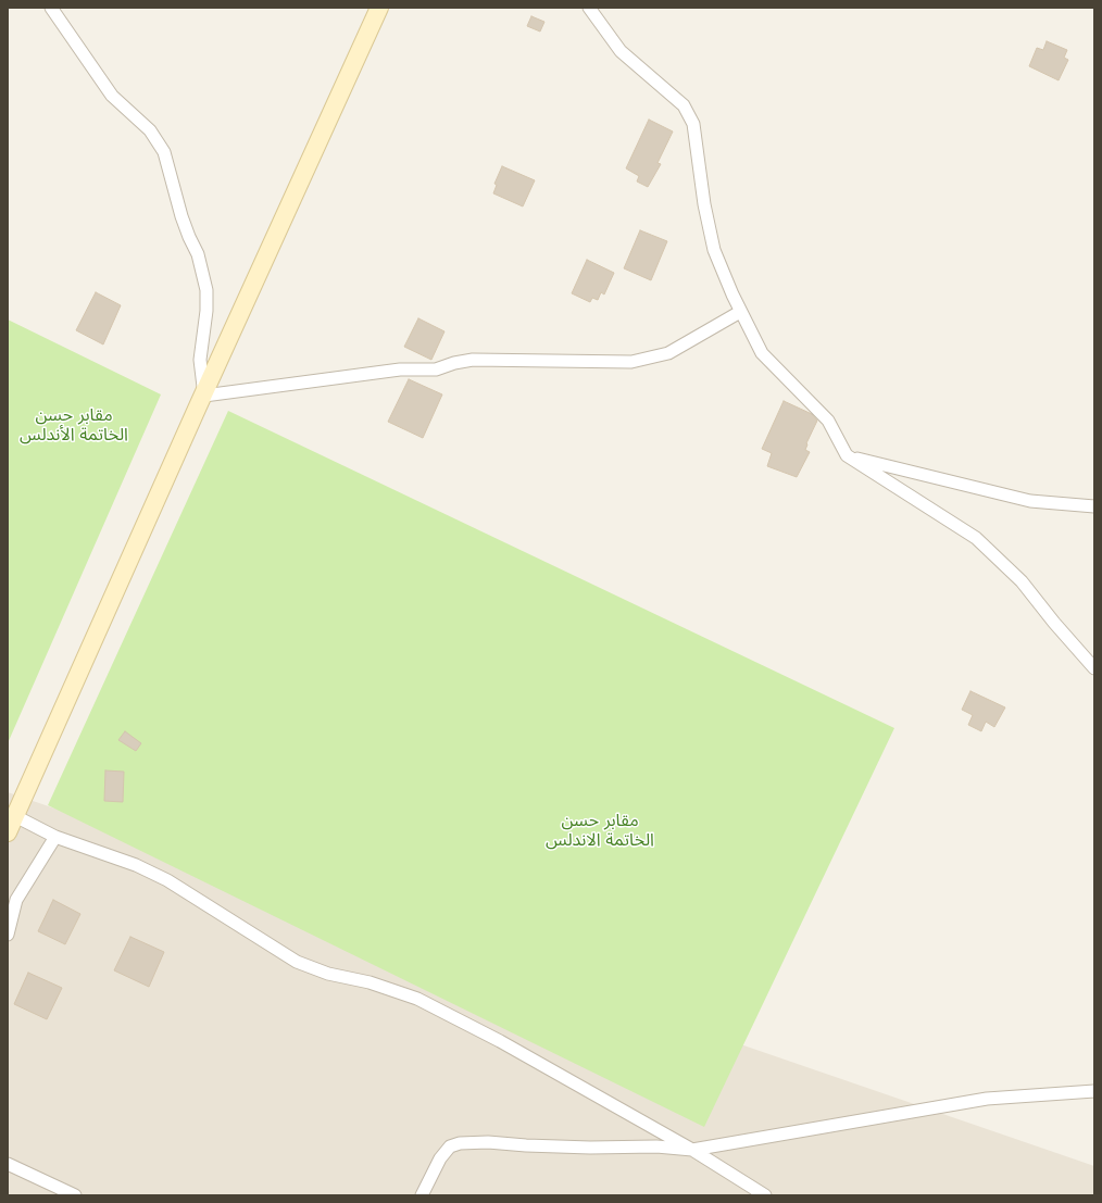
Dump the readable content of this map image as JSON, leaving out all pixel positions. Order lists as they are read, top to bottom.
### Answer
{
  "parks": ["مقابر حسن الخاتمة الأندلس", "مقابر حسن الخاتمة الاندلس"]
}
